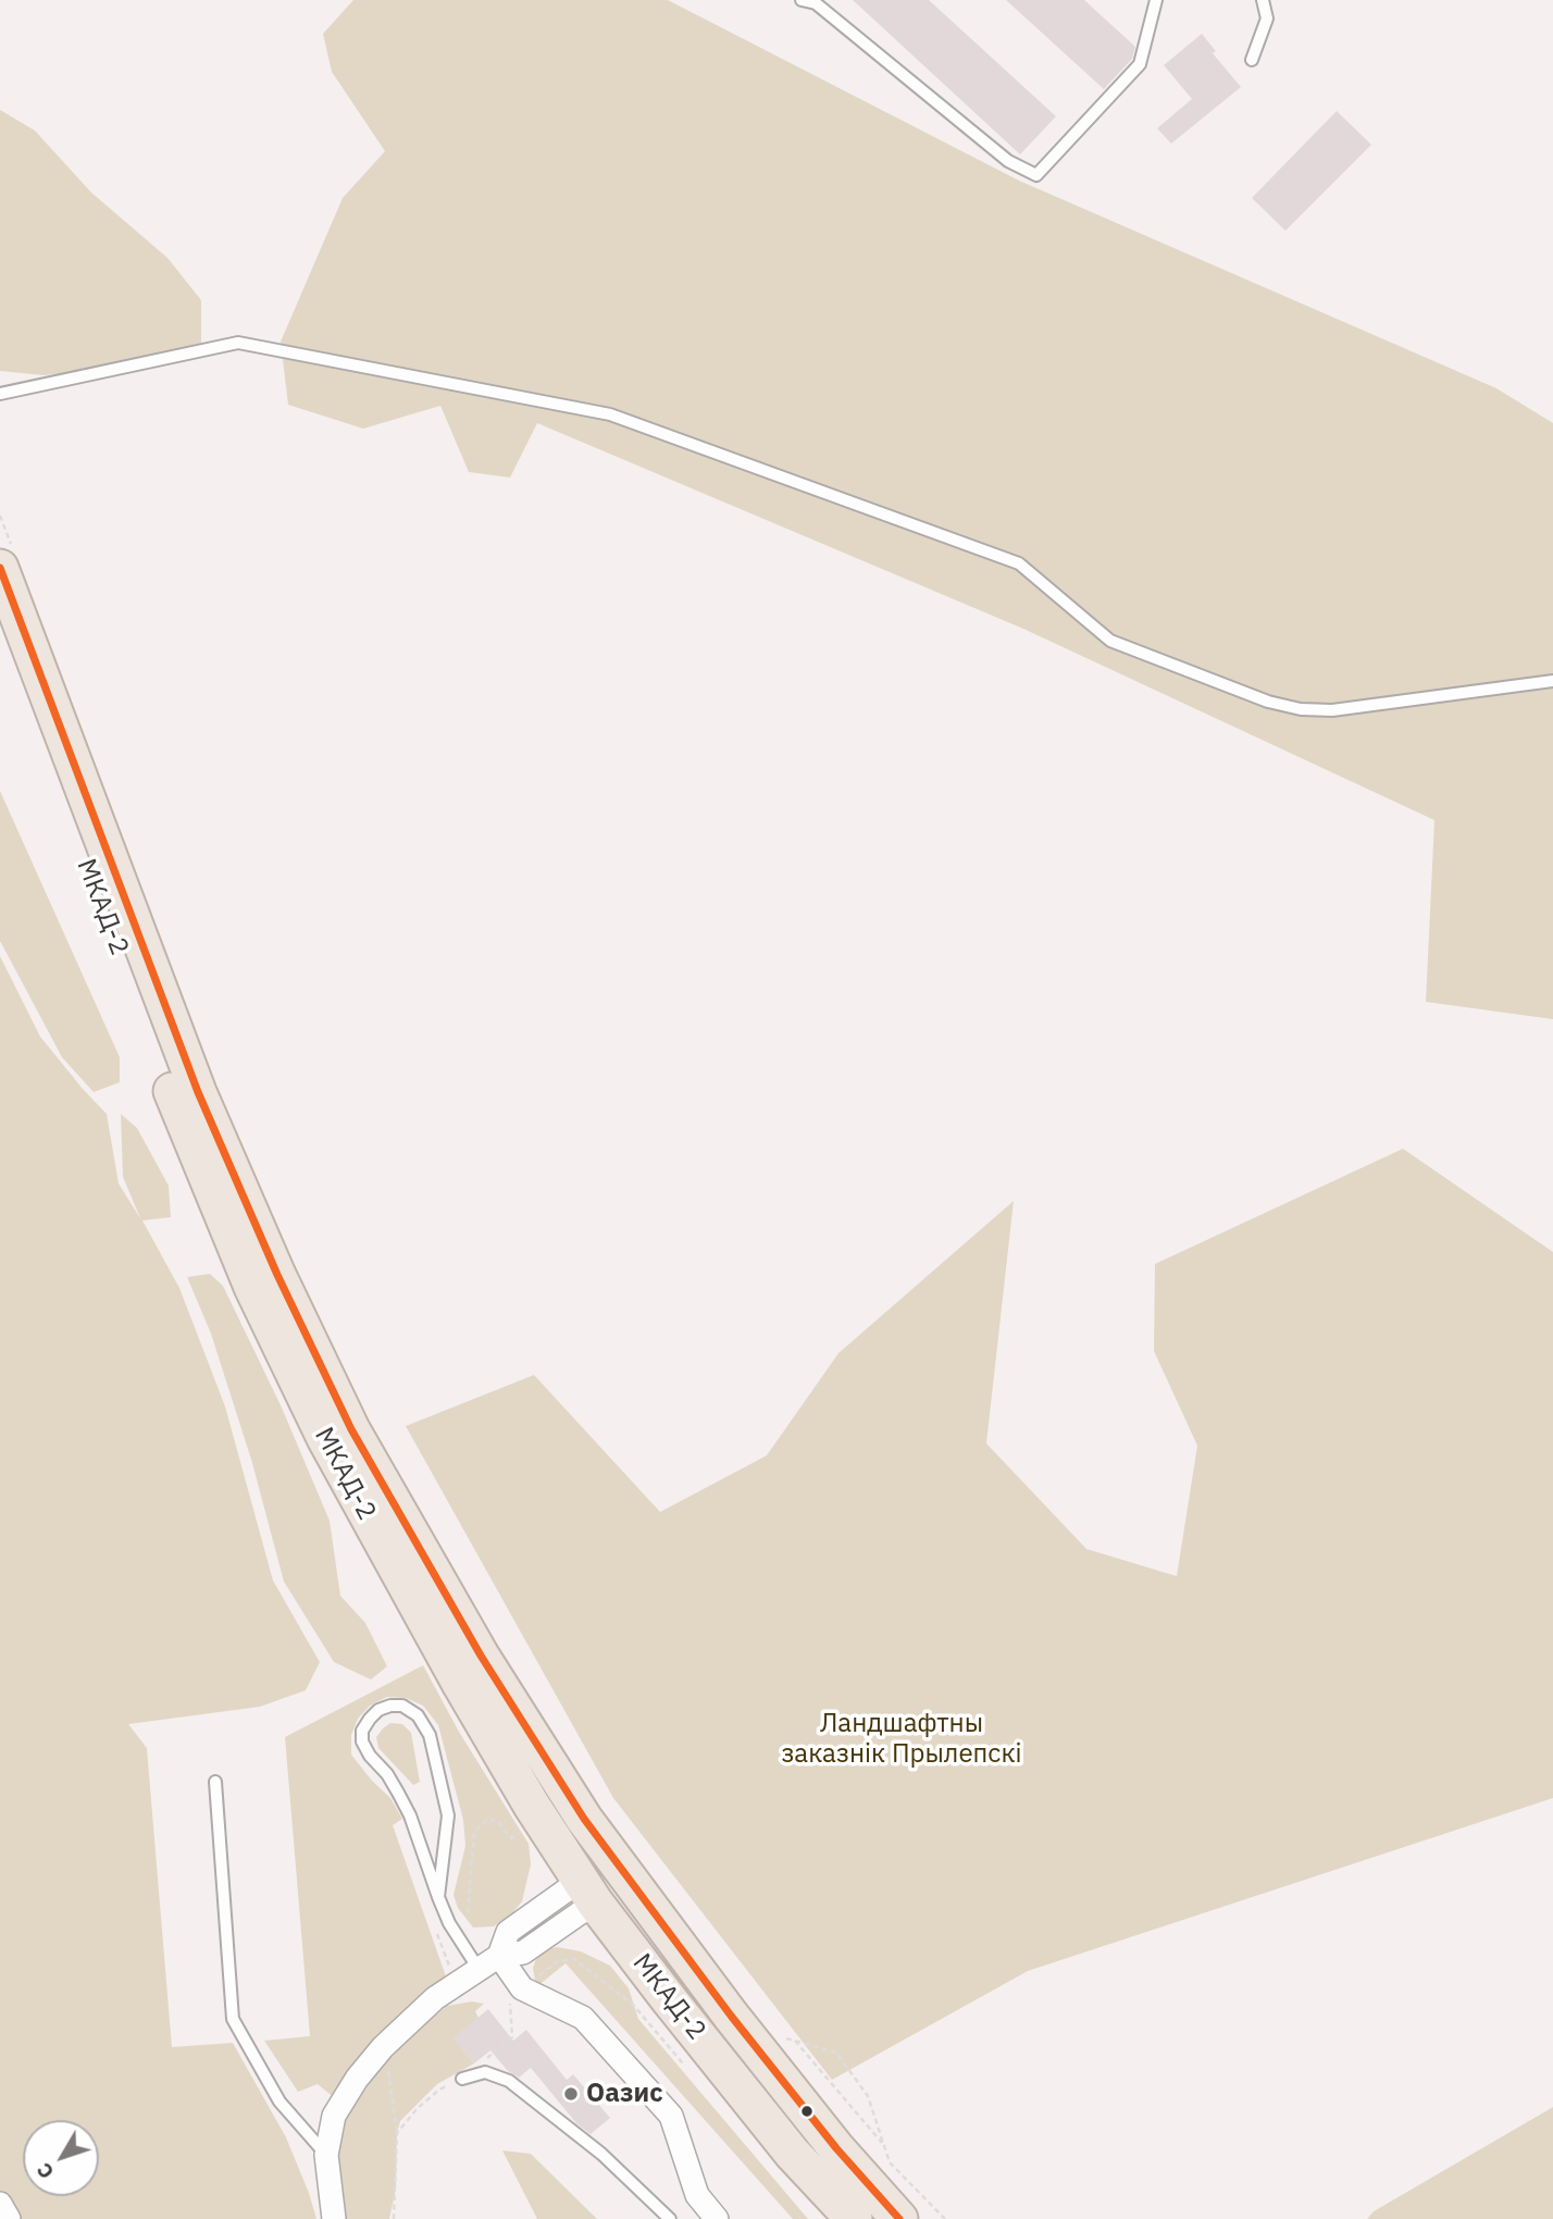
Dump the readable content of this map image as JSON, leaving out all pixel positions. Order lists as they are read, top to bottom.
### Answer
{
  "streets": {
    "highway": ["МКАД-2"]
  },
  "parks": ["Ландшафтны заказнік Прылепскі"],
  "places": ["Оазис"],
  "north": "bottom left"
}
